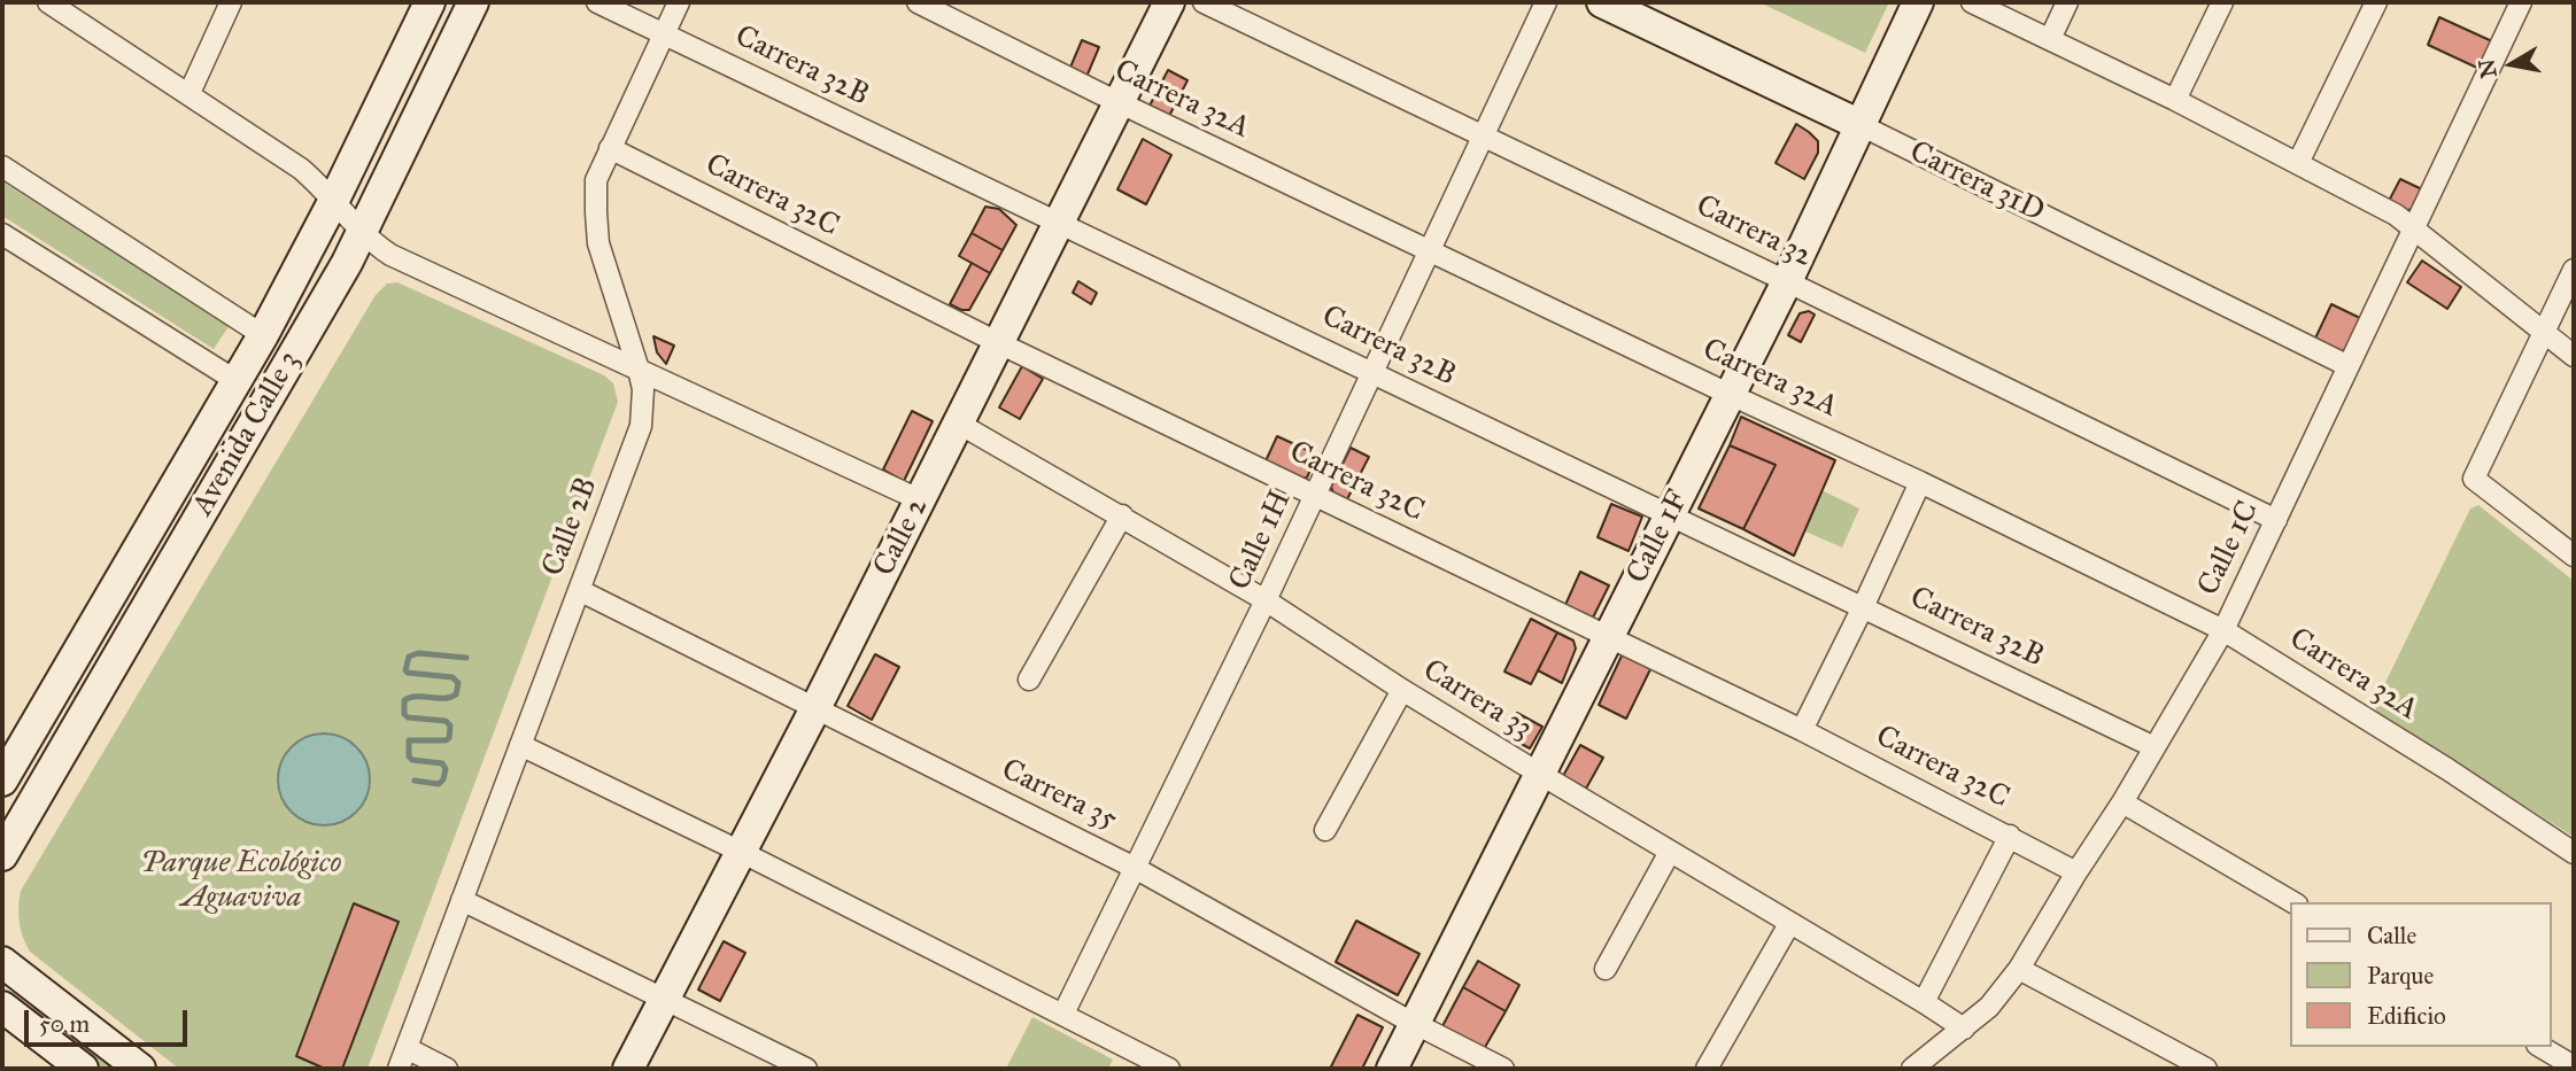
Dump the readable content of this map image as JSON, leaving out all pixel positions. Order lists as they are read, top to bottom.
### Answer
{
  "streets": {
    "street": [
      "Carrera 32B",
      "Carrera 32A",
      "Carrera 31D",
      "Carrera 32C",
      "Carrera 32",
      "Avenida Calle 3",
      "Calle 2B",
      "Calle 2",
      "Calle 1F",
      "Calle 1H",
      "Calle 1C",
      "Carrera 33",
      "Carrera 35"
    ]
  },
  "crossings": [
    ["Carrera 32B", "Calle 2B"],
    ["Carrera 32B", "Calle 2"],
    ["Carrera 32B", "Calle 1F"],
    ["Carrera 32B", "Calle 1H"],
    ["Carrera 32B", "Calle 1C"],
    ["Carrera 32A", "Calle 2"],
    ["Carrera 32A", "Calle 1F"],
    ["Carrera 32A", "Calle 1H"],
    ["Carrera 32A", "Calle 1C"],
    ["Carrera 31D", "Calle 1F"],
    ["Carrera 31D", "Calle 1C"],
    ["Carrera 32C", "Calle 2B"],
    ["Carrera 32C", "Calle 2"],
    ["Carrera 32C", "Calle 1F"],
    ["Carrera 32C", "Calle 1H"],
    ["Carrera 32C", "Calle 1C"],
    ["Carrera 32", "Calle 1F"],
    ["Carrera 32", "Calle 1H"],
    ["Carrera 32", "Calle 1C"],
    ["Calle 2B", "Carrera 35"],
    ["Calle 2", "Carrera 33"],
    ["Calle 2", "Carrera 35"],
    ["Calle 1F", "Carrera 33"],
    ["Calle 1F", "Carrera 35"],
    ["Calle 1H", "Carrera 33"],
    ["Calle 1H", "Carrera 35"],
    ["Calle 1C", "Carrera 33"]
  ],
  "parks": ["Parque Ecológico Aguaviva"],
  "legend": ["Calle", "Parque", "Edificio"],
  "scale_bar": "50 m",
  "north": "left"
}
